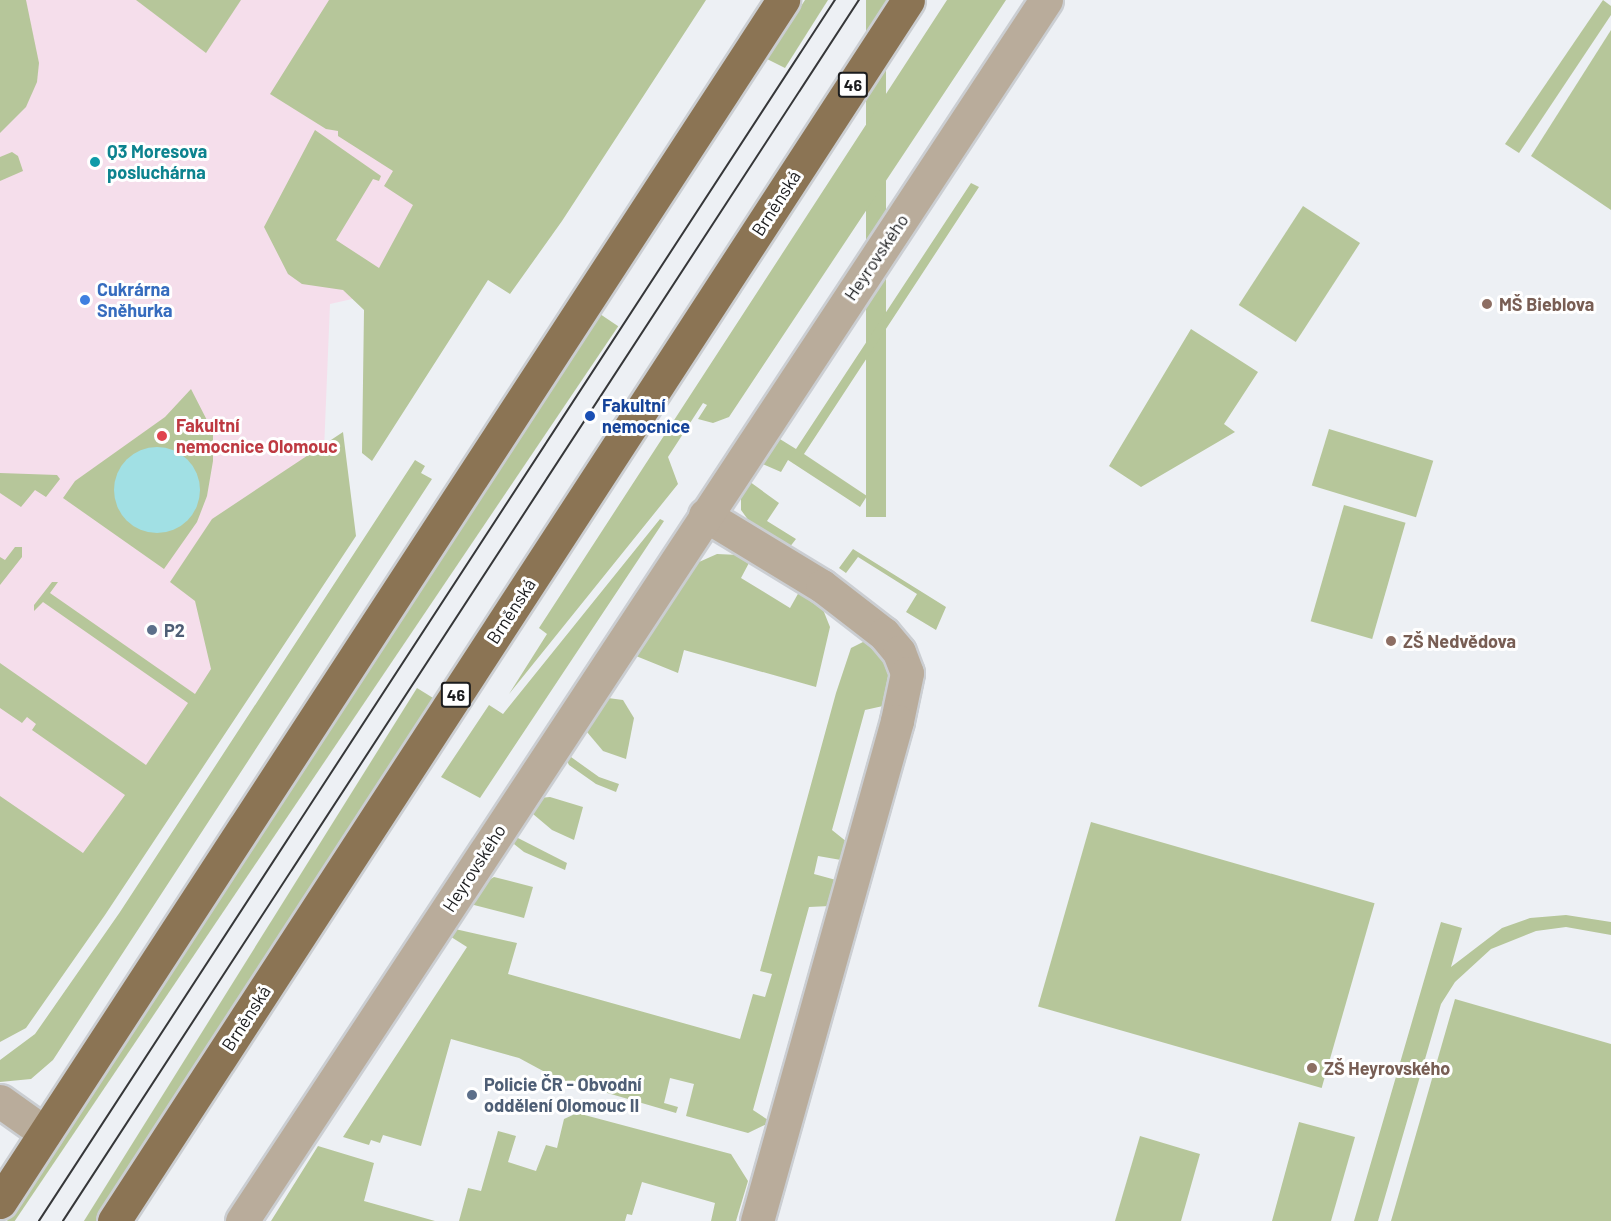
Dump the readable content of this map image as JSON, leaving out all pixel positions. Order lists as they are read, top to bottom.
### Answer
{
  "streets": {
    "main road": ["46", "Brněnská"],
    "street": ["Heyrovského"]
  },
  "places": [
    "Q3 Moresova posluchárna",
    "Cukrárna Sněhurka",
    "MŠ Bieblova",
    "Fakultní nemocnice",
    "Fakultní nemocnice Olomouc",
    "P2",
    "ZŠ Nedvědova",
    "ZŠ Heyrovského",
    "Policie ČR - Obvodní oddělení Olomouc II"
  ]
}
